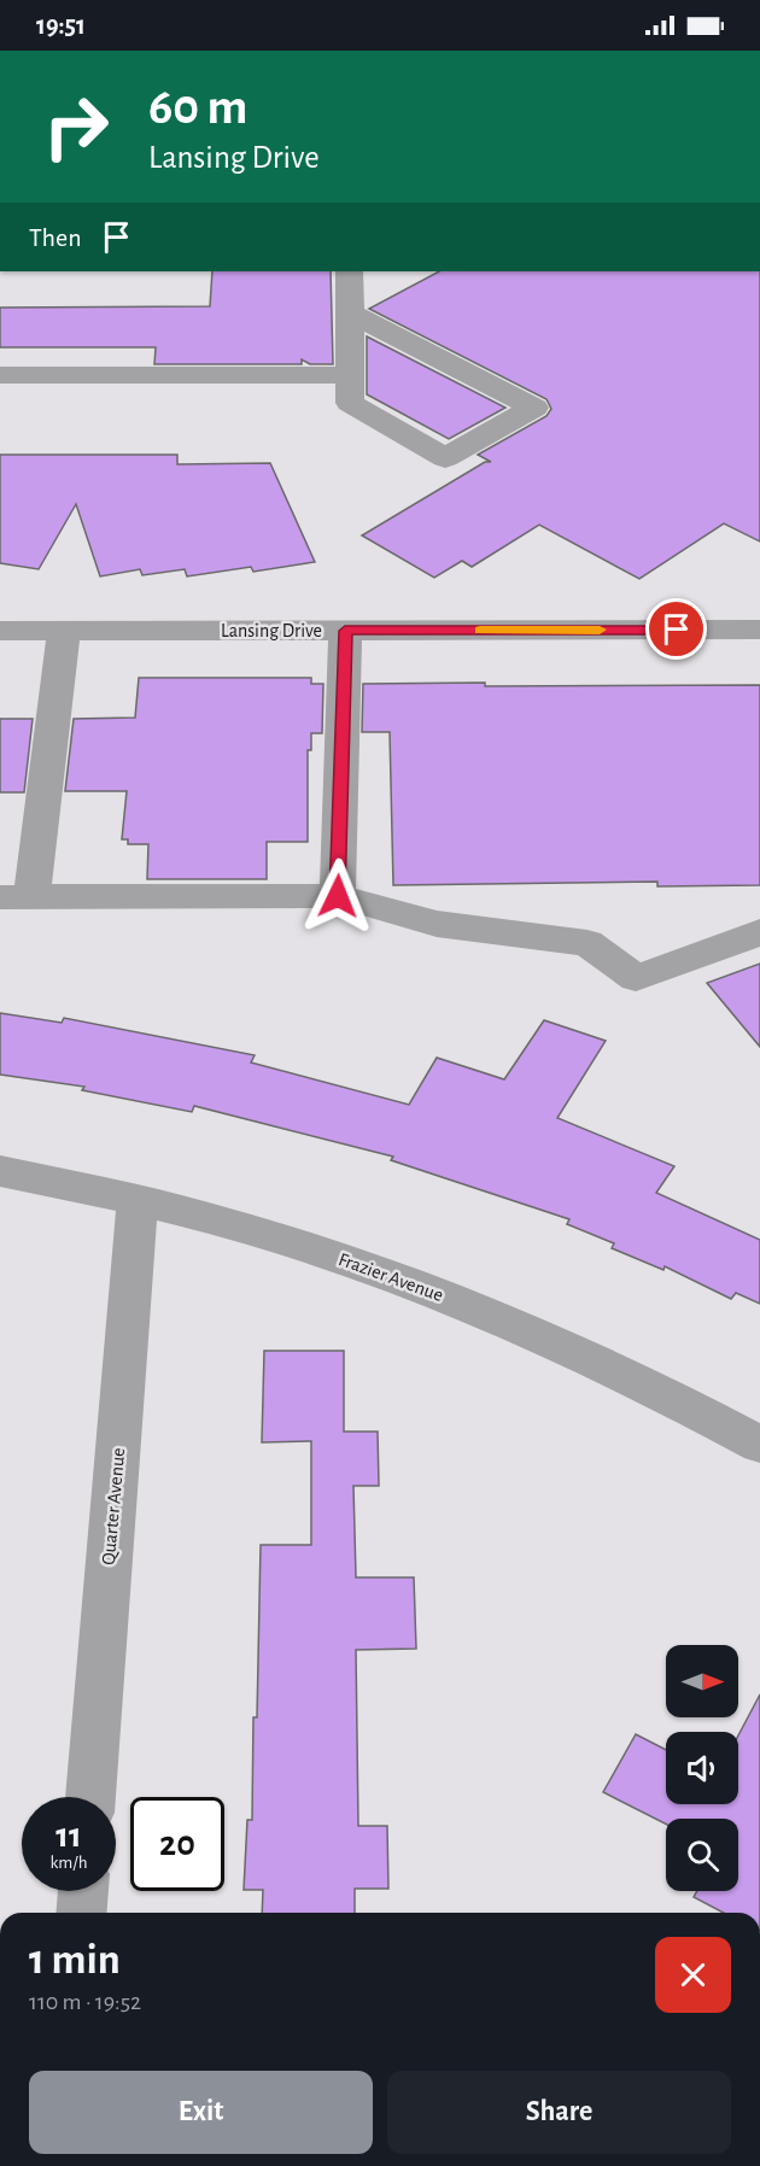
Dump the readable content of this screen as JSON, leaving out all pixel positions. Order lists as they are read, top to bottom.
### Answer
{
  "streets": {
    "street": ["Lansing Drive", "Frazier Avenue", "Quarter Avenue"]
  },
  "crossings": [
    ["Frazier Avenue", "Quarter Avenue"]
  ],
  "north": "right",
  "page": {
    "status": "19:51",
    "turn": ["60 m", "Lansing Drive"],
    "then": "Then",
    "speed": "11 km/h",
    "limit": "20",
    "heading": ["1 min", "110 m · 19:52"],
    "buttons": ["Exit", "Share"]
  }
}
